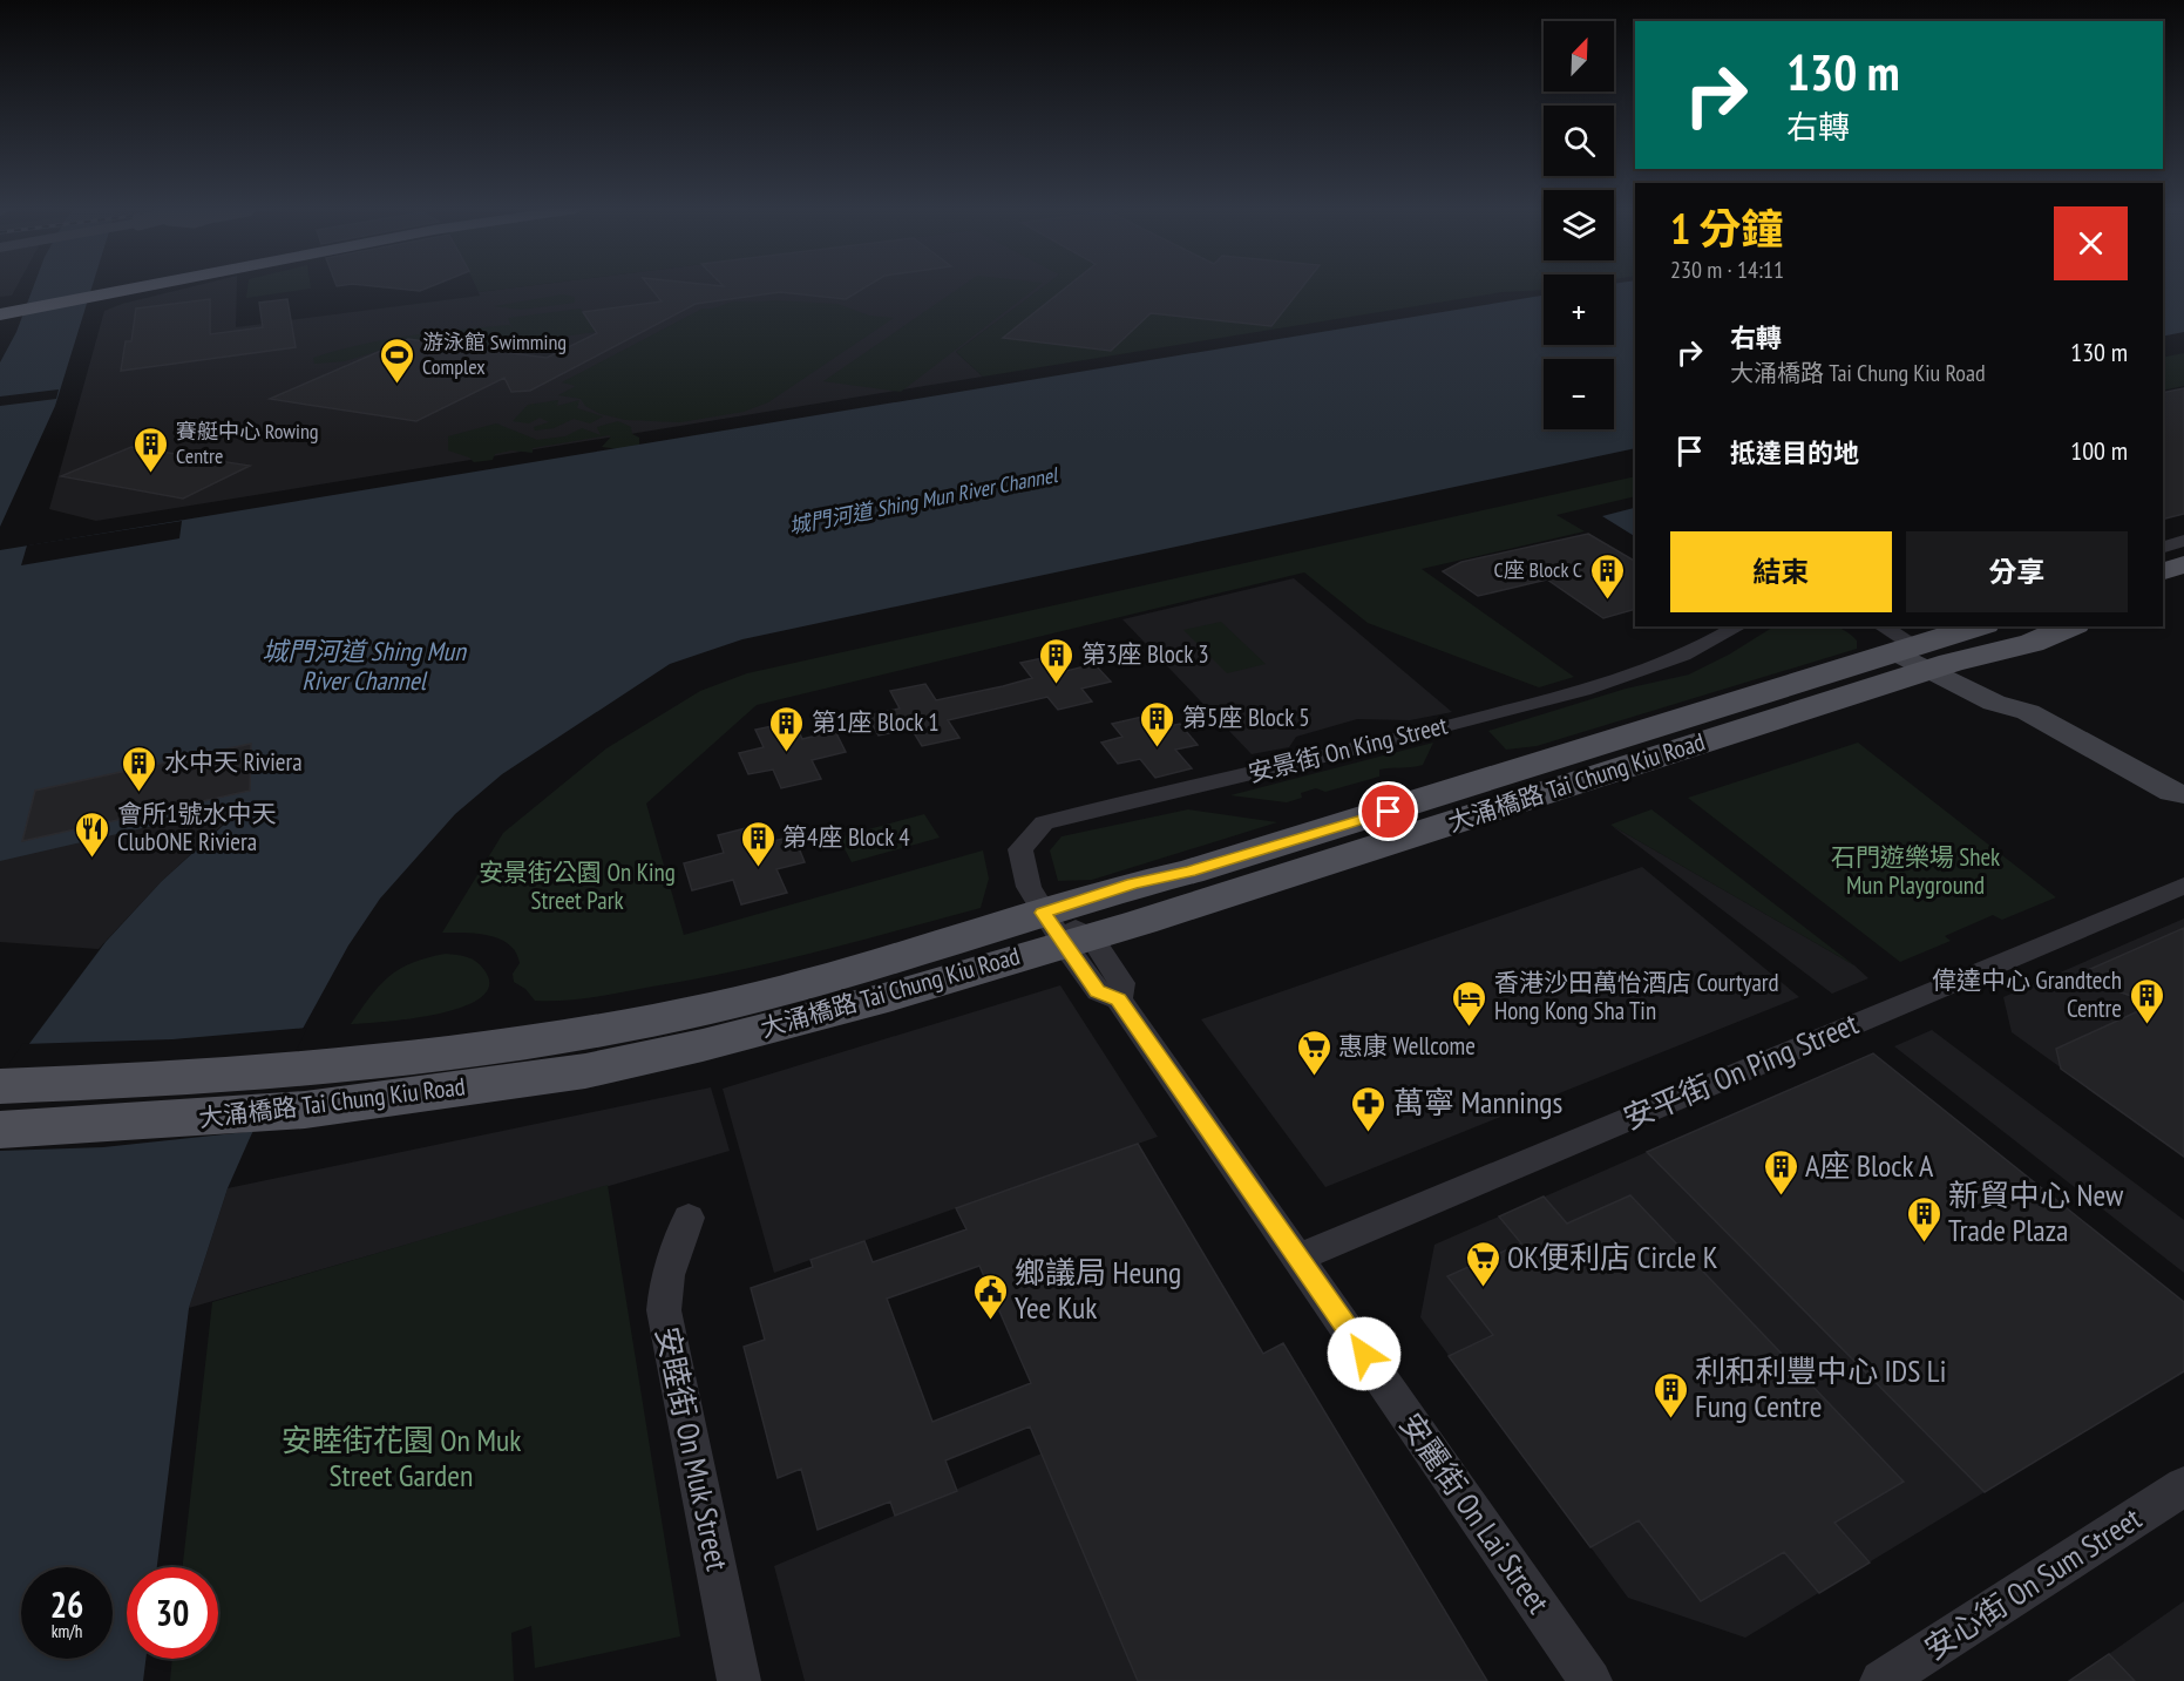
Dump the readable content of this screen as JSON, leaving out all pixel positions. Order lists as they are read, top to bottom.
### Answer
{
  "streets": {
    "main road": ["大涌橋路 Tai Chung Kiu Road"],
    "street": [
      "安景街 On King Street",
      "安平街 On Ping Street",
      "安睦街 On Muk Street",
      "安麗街 On Lai Street",
      "安心街 On Sum Street"
    ]
  },
  "crossings": [
    ["安景街 On King Street", "大涌橋路 Tai Chung Kiu Road"],
    ["安景街 On King Street", "安麗街 On Lai Street"],
    ["大涌橋路 Tai Chung Kiu Road", "安麗街 On Lai Street"],
    ["安平街 On Ping Street", "安麗街 On Lai Street"]
  ],
  "water": ["城門河道 Shing Mun River Channel"],
  "parks": ["石門遊樂場 Shek Mun Playground", "安景街公園 On King Street Park", "安睦街花園 On Muk Street Garden"],
  "places": {
    "sports": ["游泳館 Swimming Complex"],
    "building": [
      "賽艇中心 Rowing Centre",
      "C座 Block C",
      "第3座 Block 3",
      "第5座 Block 5",
      "第1座 Block 1",
      "水中天 Riviera",
      "第4座 Block 4",
      "偉達中心 Grandtech Centre",
      "A座 Block A",
      "新貿中心 New Trade Plaza",
      "利和利豐中心 IDS Li Fung Centre"
    ],
    "restaurant": ["會所1號水中天 ClubONE Riviera"],
    "hotel": ["香港沙田萬怡酒店 Courtyard Hong Kong Sha Tin"],
    "supermarket": ["惠康 Wellcome", "OK便利店 Circle K"],
    "pharmacy": ["萬寧 Mannings"],
    "public building": ["鄉議局 Heung Yee Kuk"]
  },
  "north": "top right",
  "page": {
    "map_buttons": ["+", "−"],
    "turn": ["130 m", "右轉"],
    "heading": ["1 分鐘", "230 m · 14:11"],
    "list": [
      {
        "name": "右轉",
        "note": "大涌橋路 Tai Chung Kiu Road",
        "value": "130 m"
      },
      {
        "name": "抵達目的地",
        "value": "100 m"
      }
    ],
    "buttons": ["結束", "分享"],
    "speed": "26 km/h",
    "limit": "30"
  }
}
